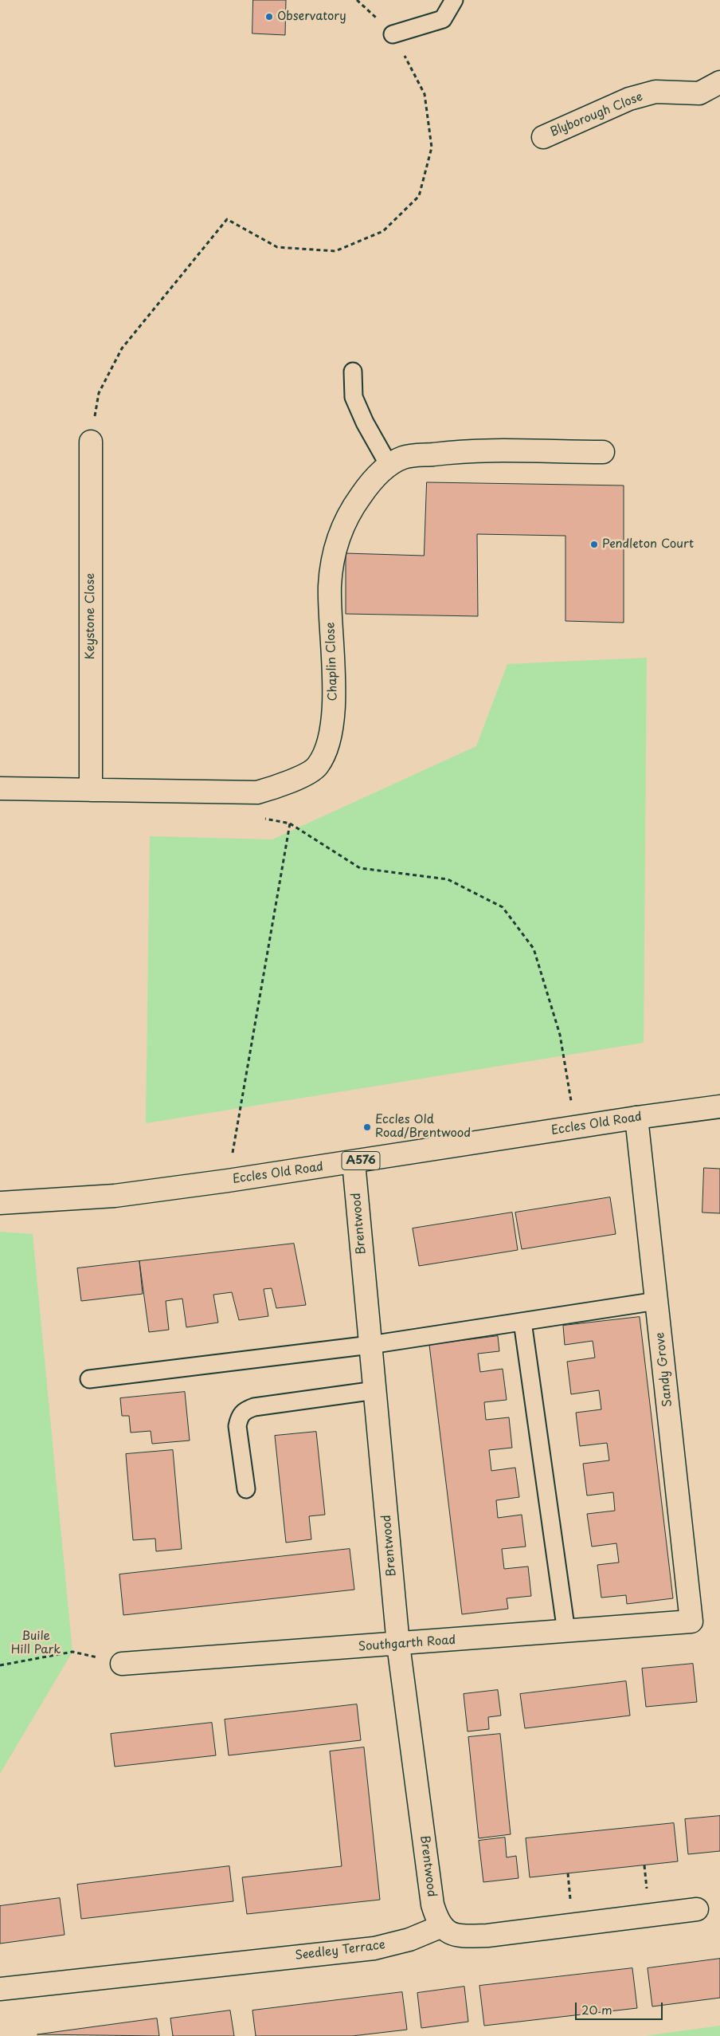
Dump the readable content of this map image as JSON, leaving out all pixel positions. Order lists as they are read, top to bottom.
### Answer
{
  "streets": {
    "street": [
      "Blyborough Close",
      "Keystone Close",
      "Chaplin Close",
      "Eccles Old Road",
      "A576",
      "Brentwood",
      "Sandy Grove",
      "Southgarth Road",
      "Seedley Terrace"
    ]
  },
  "crossings": [
    ["Keystone Close", "Chaplin Close"],
    ["Eccles Old Road", "Brentwood"],
    ["Eccles Old Road", "Sandy Grove"],
    ["Brentwood", "Southgarth Road"],
    ["Brentwood", "Seedley Terrace"],
    ["Sandy Grove", "Southgarth Road"]
  ],
  "parks": ["Buile Hill Park"],
  "places": ["Observatory", "Pendleton Court", "Eccles Old Road/Brentwood"],
  "scale_bar": "20 m"
}
